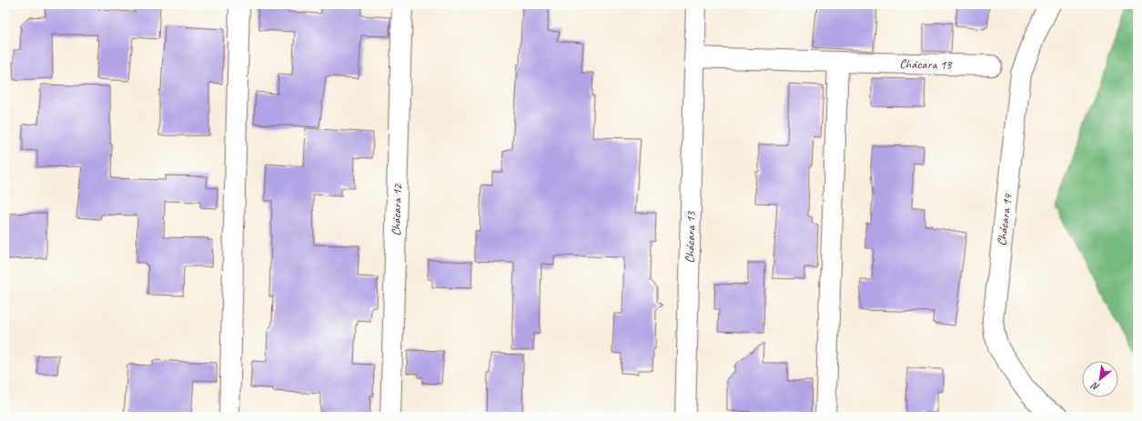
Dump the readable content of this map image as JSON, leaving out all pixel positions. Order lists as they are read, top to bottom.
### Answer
{
  "streets": {
    "street": ["Chácara 13", "Chácara 12", "Chácara 14"]
  },
  "north": "bottom left"
}
